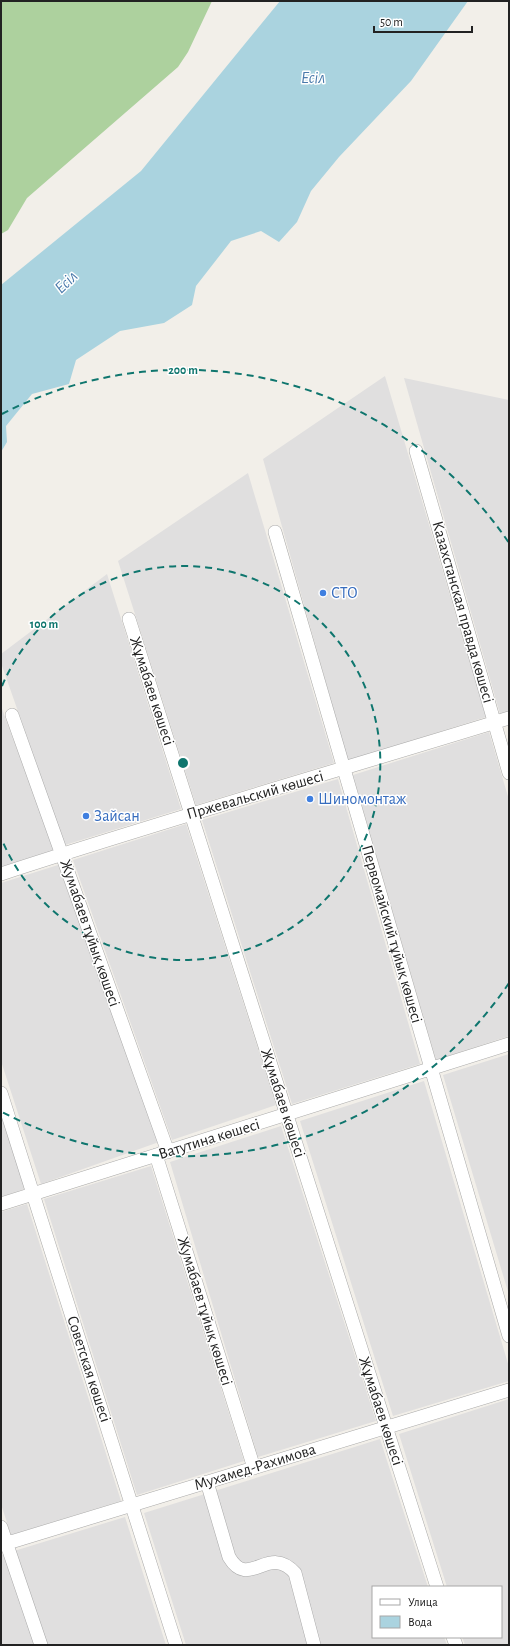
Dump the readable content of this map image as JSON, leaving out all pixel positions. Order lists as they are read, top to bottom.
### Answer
{
  "streets": {
    "street": [
      "Казахстанская правда көшесі",
      "Жұмабаев көшесі",
      "Пржевальский көшесі",
      "Жумабаев тұйық көшесі",
      "Первомайский тұйық көшесі",
      "Ватутина көшесі",
      "Советская көшесі",
      "Мухамед-Рахимова"
    ]
  },
  "crossings": [
    ["Казахстанская правда көшесі", "Пржевальский көшесі"],
    ["Жұмабаев көшесі", "Пржевальский көшесі"],
    ["Жұмабаев көшесі", "Ватутина көшесі"],
    ["Жұмабаев көшесі", "Мухамед-Рахимова"],
    ["Пржевальский көшесі", "Жумабаев тұйық көшесі"],
    ["Пржевальский көшесі", "Первомайский тұйық көшесі"],
    ["Жумабаев тұйық көшесі", "Ватутина көшесі"],
    ["Жумабаев тұйық көшесі", "Мухамед-Рахимова"],
    ["Первомайский тұйық көшесі", "Ватутина көшесі"],
    ["Ватутина көшесі", "Советская көшесі"],
    ["Советская көшесі", "Мухамед-Рахимова"]
  ],
  "water": ["Есіл"],
  "places": ["СТО", "Шиномонтаж", "Зайсан"],
  "legend": ["Улица", "Вода"],
  "scale_bar": "50 m",
  "rings": ["200 m", "100 m"]
}
